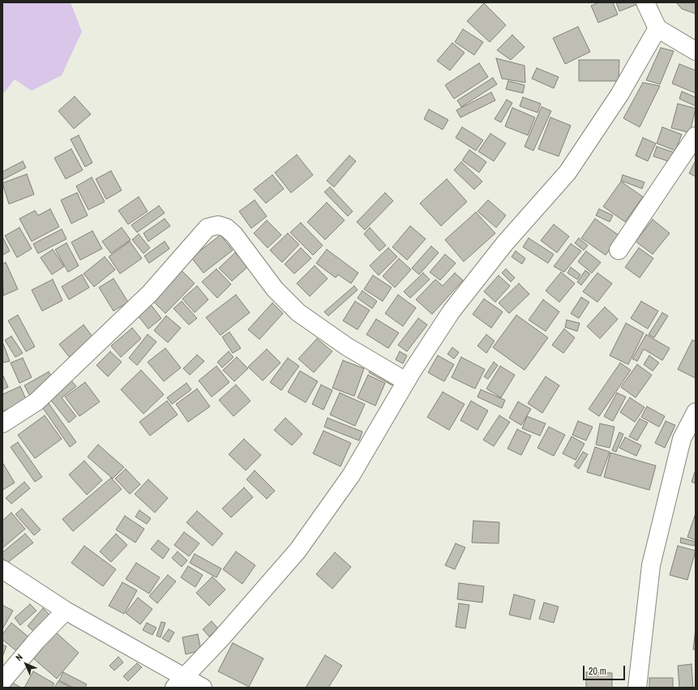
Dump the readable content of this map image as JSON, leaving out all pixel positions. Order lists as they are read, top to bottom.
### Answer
{
  "scale_bar": "20 m",
  "north": "top left"
}
